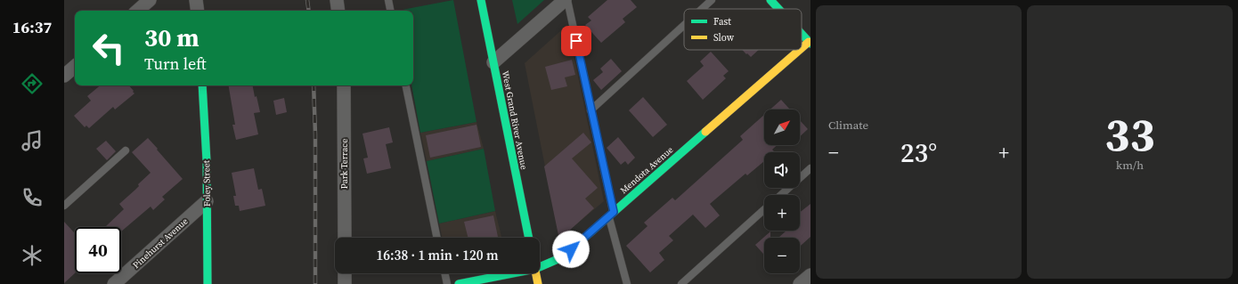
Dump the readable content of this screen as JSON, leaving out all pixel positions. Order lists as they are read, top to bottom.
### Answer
{
  "streets": {
    "street": [
      "West Grand River Avenue",
      "Park Terrace",
      "Mendota Avenue",
      "Foley Street",
      "Pinehurst Avenue"
    ]
  },
  "crossings": [
    ["Foley Street", "Pinehurst Avenue"]
  ],
  "legend": ["Fast", "Slow"],
  "north": "top right",
  "page": {
    "tabs": "16:37",
    "tile": [
      "Climate",
      ["33", "km/h"]
    ],
    "turn": ["30 m", "Turn left"],
    "map_buttons": ["+", "−"],
    "heat": ["−", "23°", "+"],
    "limit": "40",
    "trip": "16:38 · 1 min · 120 m"
  }
}
